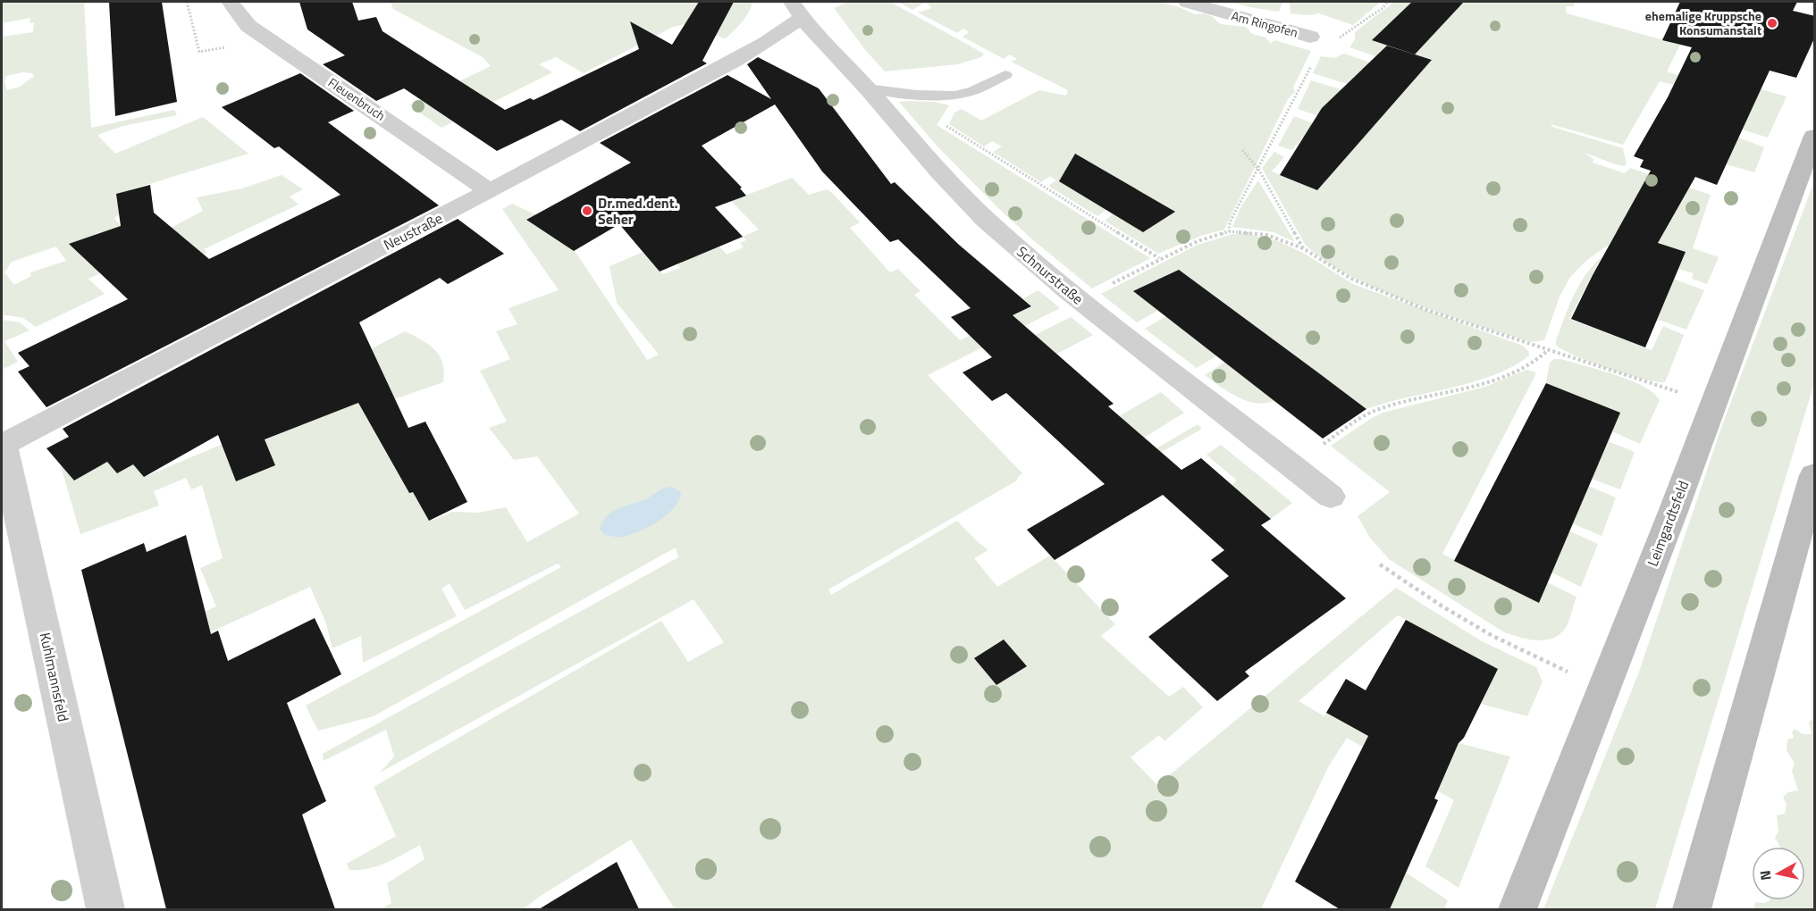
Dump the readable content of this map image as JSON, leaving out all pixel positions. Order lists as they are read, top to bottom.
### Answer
{
  "streets": {
    "main road": ["Leimgardtsfeld"],
    "street": [
      "Am Ringofen",
      "Fleuenbruch",
      "Neustraße",
      "Schnurstraße",
      "Kuhlmannsfeld"
    ]
  },
  "crossings": [
    ["Fleuenbruch", "Neustraße"],
    ["Neustraße", "Schnurstraße"],
    ["Neustraße", "Kuhlmannsfeld"]
  ],
  "places": ["ehemalige Kruppsche Konsumanstalt", "Dr.med.dent. Seher"],
  "north": "left"
}
